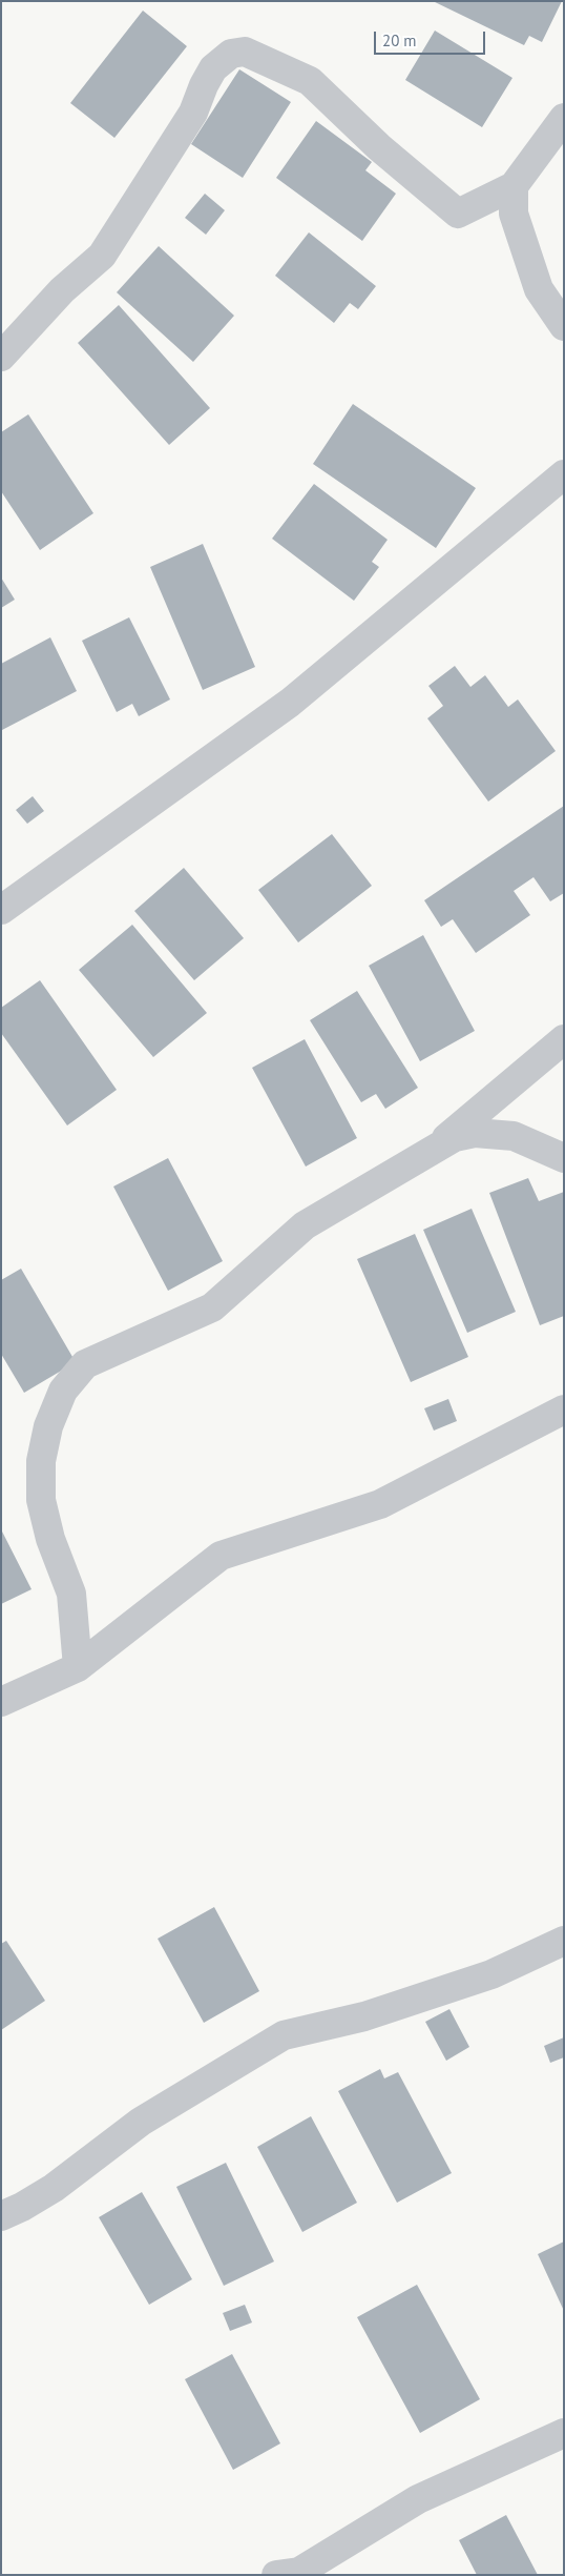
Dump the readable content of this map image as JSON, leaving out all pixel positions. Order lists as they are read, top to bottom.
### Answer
{
  "scale_bar": "20 m"
}
